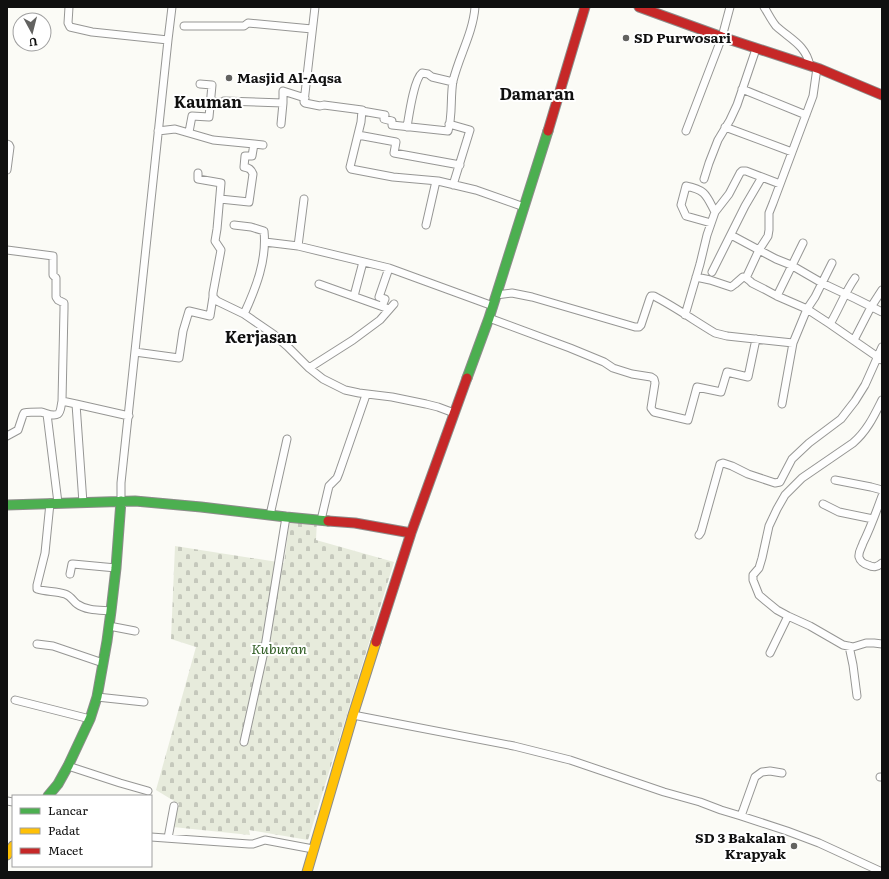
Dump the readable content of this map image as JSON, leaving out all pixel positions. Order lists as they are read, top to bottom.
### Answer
{
  "districts": ["Damaran", "Kauman", "Kerjasan"],
  "parks": ["Kuburan"],
  "places": ["SD Purwosari", "Masjid Al-Aqsa", "SD 3 Bakalan Krapyak"],
  "legend": ["Lancar", "Padat", "Macet"],
  "north": "bottom"
}
